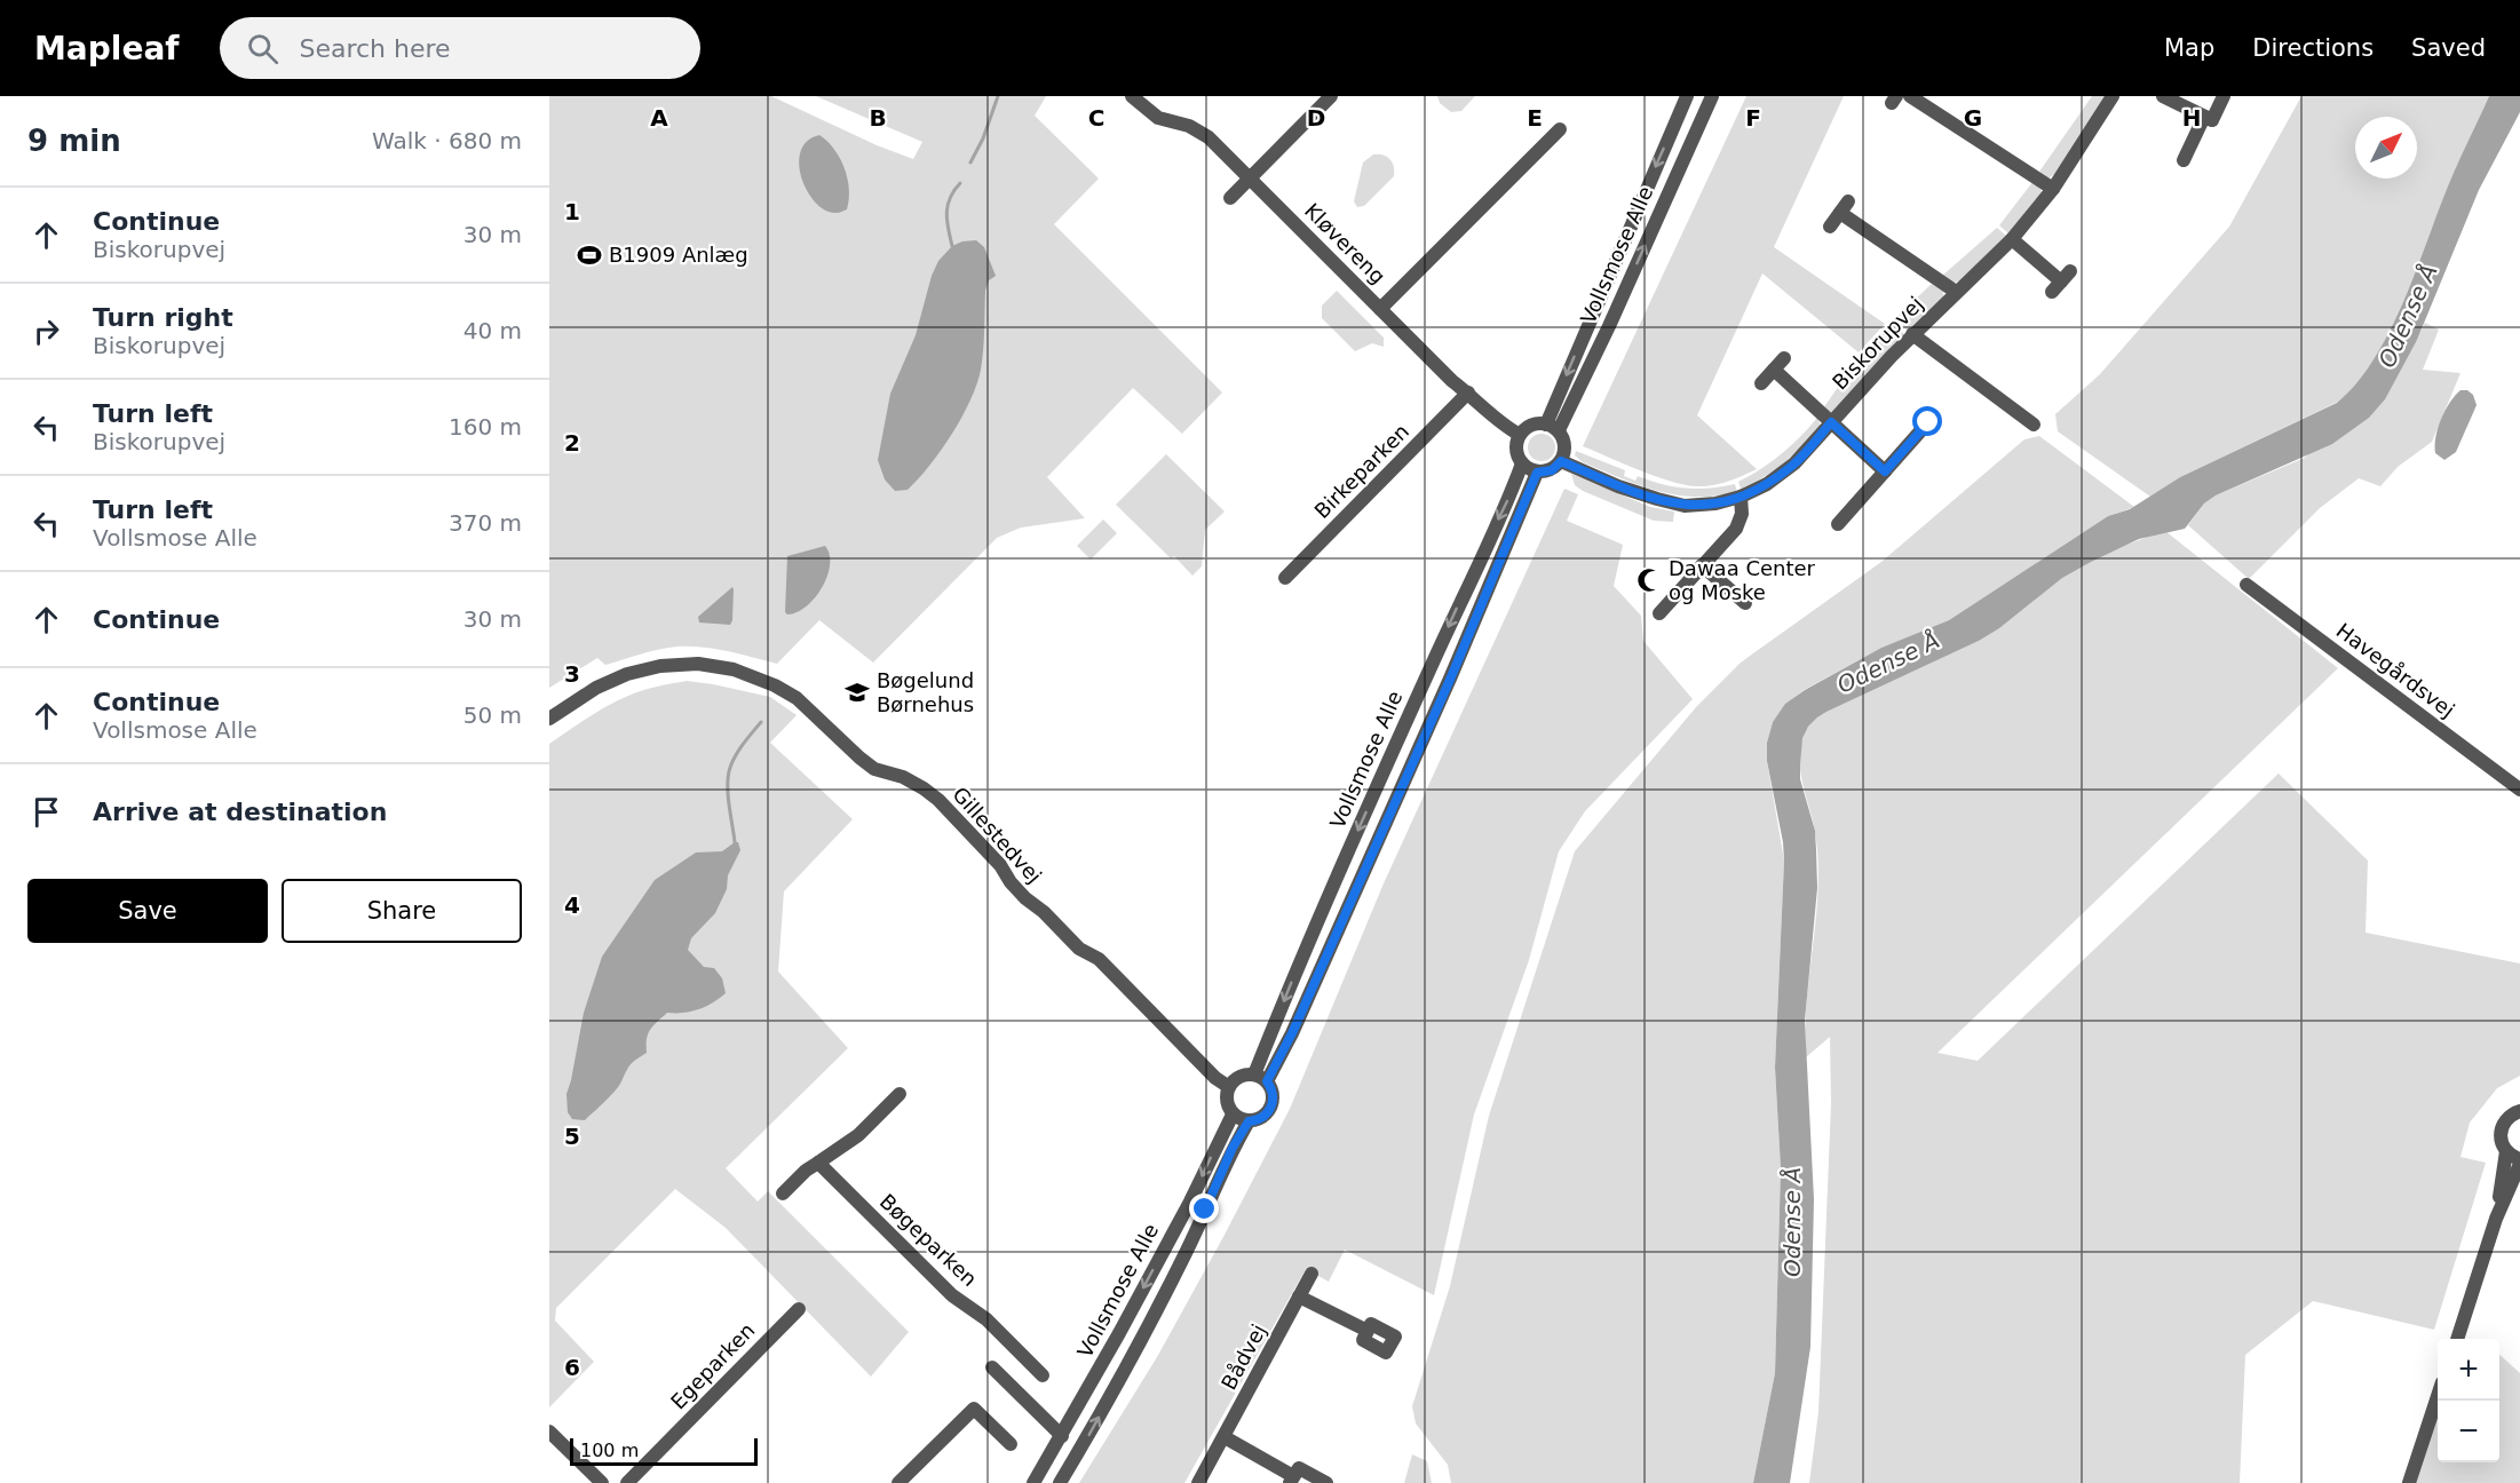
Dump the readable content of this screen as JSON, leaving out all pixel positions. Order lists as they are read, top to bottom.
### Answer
{
  "streets": {
    "street": [
      "Kløvereng",
      "Vollsmose Alle",
      "Biskorupvej",
      "Birkeparken",
      "Havegårdsvej",
      "Gillestedvej",
      "Bøgeparken",
      "Bådvej",
      "Egeparken"
    ]
  },
  "crossings": [
    ["Kløvereng", "Vollsmose Alle"],
    ["Kløvereng", "Biskorupvej"],
    ["Kløvereng", "Birkeparken"],
    ["Vollsmose Alle", "Biskorupvej"],
    ["Vollsmose Alle", "Gillestedvej"]
  ],
  "water": ["Odense Å"],
  "places": {
    "sports": ["B1909 Anlæg"],
    "mosque": ["Dawaa Center og Moske"],
    "school or university": ["Bøgelund Børnehus"]
  },
  "scale_bar": "100 m",
  "north": "top right",
  "page": {
    "header": "Mapleaf",
    "search": "Search here",
    "nav": ["Map", "Directions", "Saved"],
    "heading": ["9 min", "Walk · 680 m"],
    "list": [
      ["Continue", "Biskorupvej", "30 m"],
      ["Turn right", "Biskorupvej", "40 m"],
      ["Turn left", "Biskorupvej", "160 m"],
      ["Turn left", "Vollsmose Alle", "370 m"],
      ["Continue", "30 m"],
      ["Continue", "Vollsmose Alle", "50 m"],
      "Arrive at destination"
    ],
    "buttons": ["Save", "Share"],
    "map_buttons": ["+", "−"],
    "scale": "100 m"
  },
  "grid": {
    "columns": [
      "A",
      "B",
      "C",
      "D",
      "E",
      "F",
      "G",
      "H"
    ],
    "rows": [
      "1",
      "2",
      "3",
      "4",
      "5",
      "6"
    ]
  }
}
